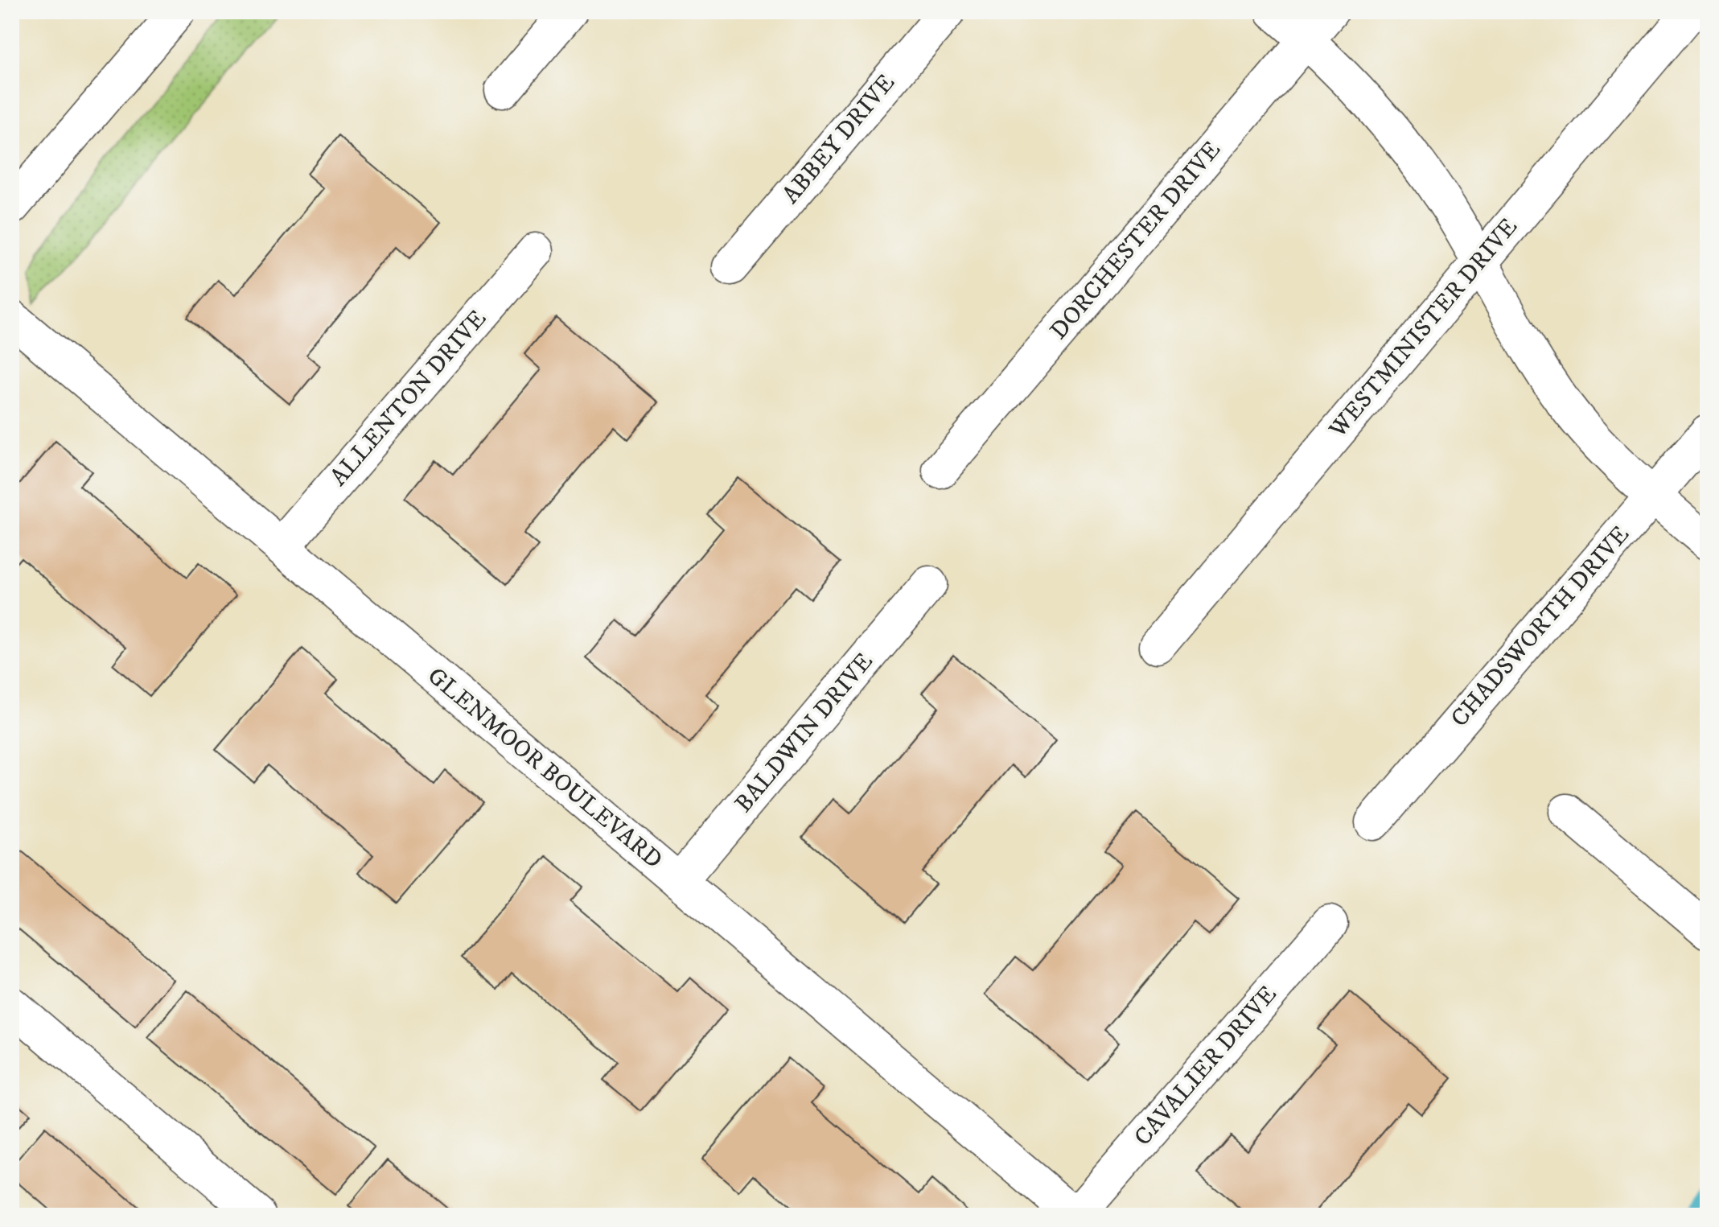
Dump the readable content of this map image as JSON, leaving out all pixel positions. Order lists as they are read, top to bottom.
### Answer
{
  "streets": {
    "street": [
      "ABBEY DRIVE",
      "DORCHESTER DRIVE",
      "WESTMINISTER DRIVE",
      "ALLENTON DRIVE",
      "CHADSWORTH DRIVE",
      "BALDWIN DRIVE",
      "GLENMOOR BOULEVARD",
      "CAVALIER DRIVE"
    ]
  },
  "crossings": [
    ["ALLENTON DRIVE", "GLENMOOR BOULEVARD"],
    ["BALDWIN DRIVE", "GLENMOOR BOULEVARD"],
    ["GLENMOOR BOULEVARD", "CAVALIER DRIVE"]
  ]
}
